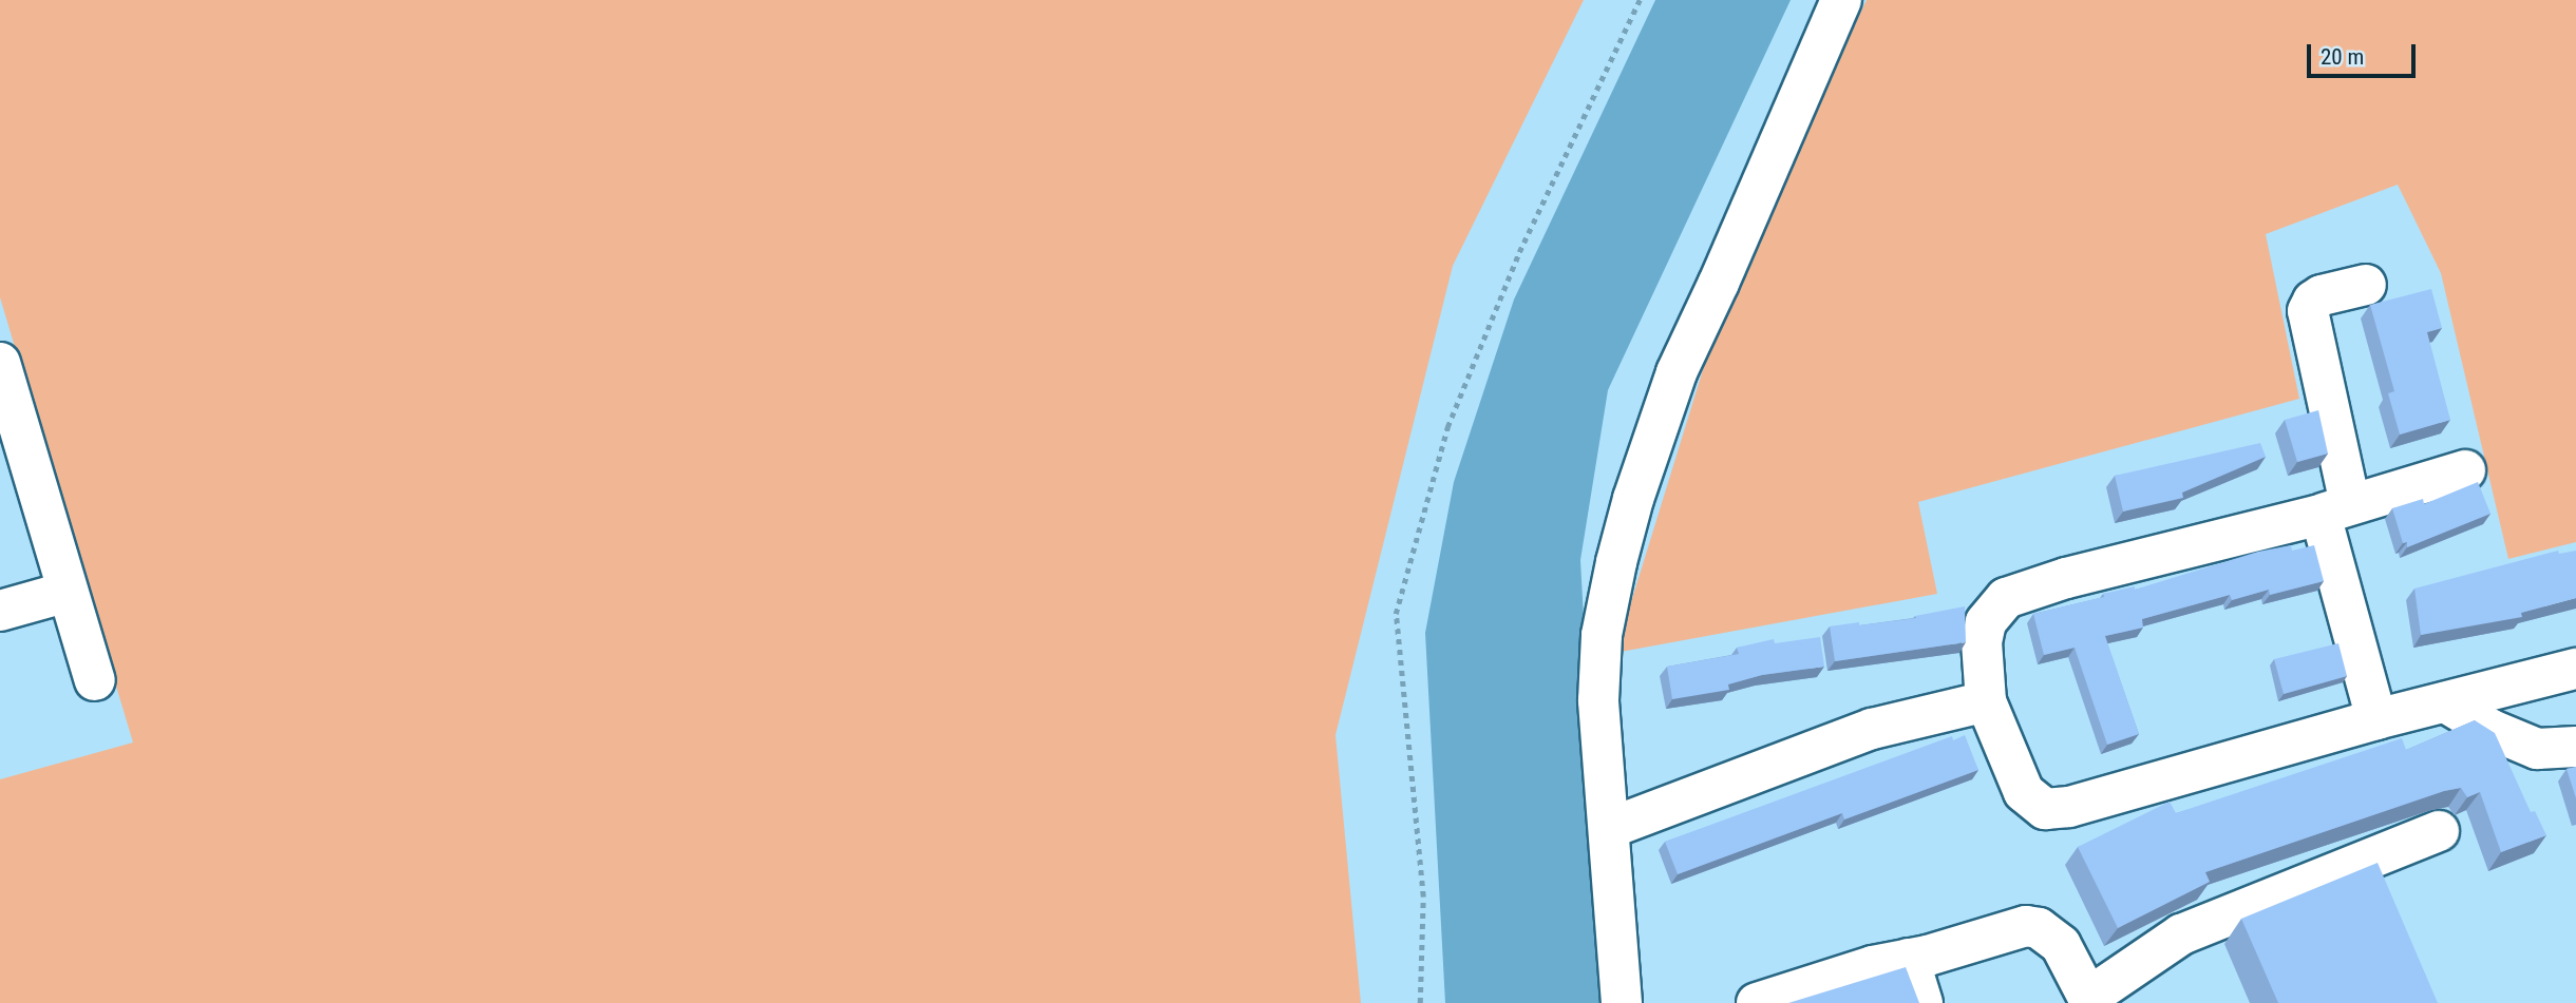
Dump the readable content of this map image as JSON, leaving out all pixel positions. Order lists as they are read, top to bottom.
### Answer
{
  "scale_bar": "20 m"
}
